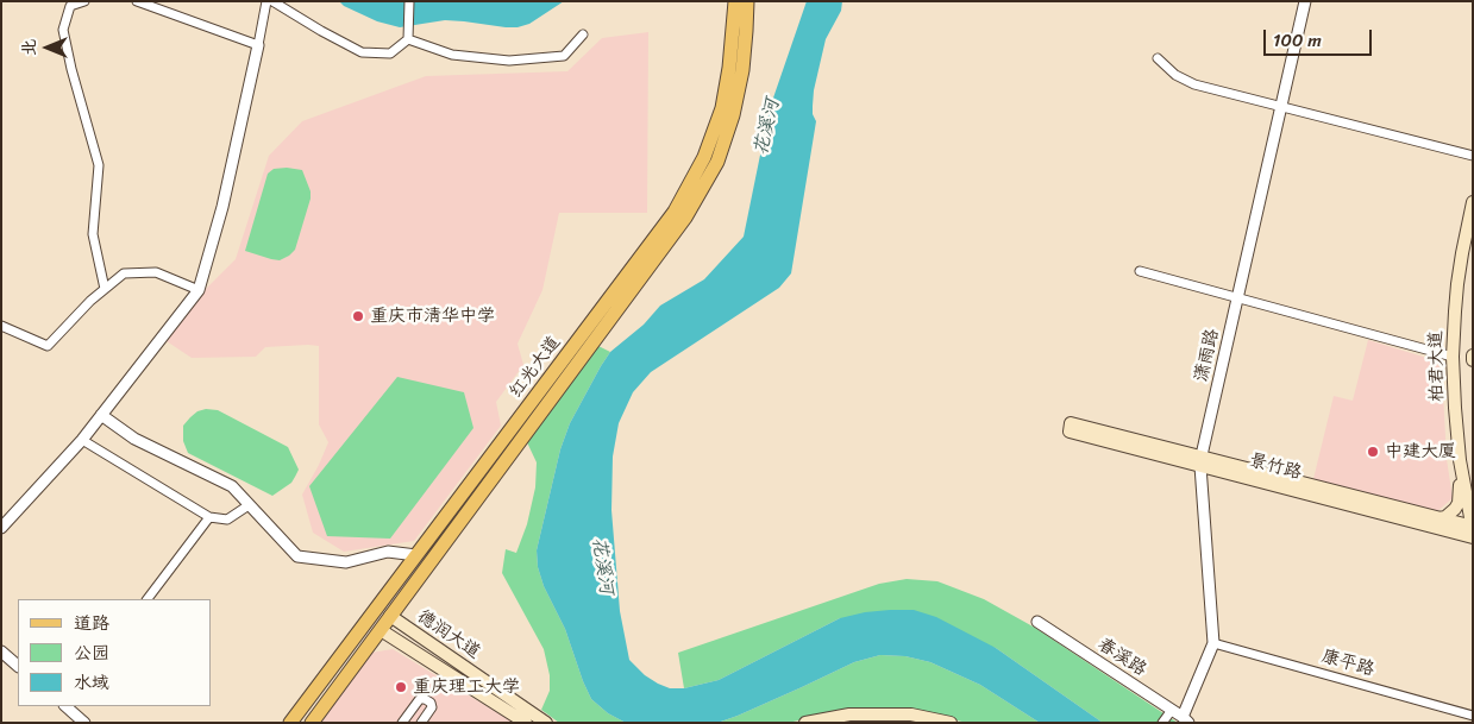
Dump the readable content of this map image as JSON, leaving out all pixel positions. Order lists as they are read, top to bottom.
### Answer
{
  "streets": {
    "main road": [
      "柏君大道",
      "红光大道",
      "景竹路",
      "德润大道"
    ],
    "street": ["潇雨路", "春溪路", "康平路"]
  },
  "crossings": [
    ["潇雨路", "景竹路"],
    ["潇雨路", "春溪路"],
    ["潇雨路", "康平路"],
    ["柏君大道", "景竹路"],
    ["红光大道", "德润大道"]
  ],
  "water": ["花溪河"],
  "places": ["重庆市清华中学", "中建大厦", "重庆理工大学"],
  "legend": ["道路", "公园", "水域"],
  "scale_bar": "100 m",
  "north": "left"
}
